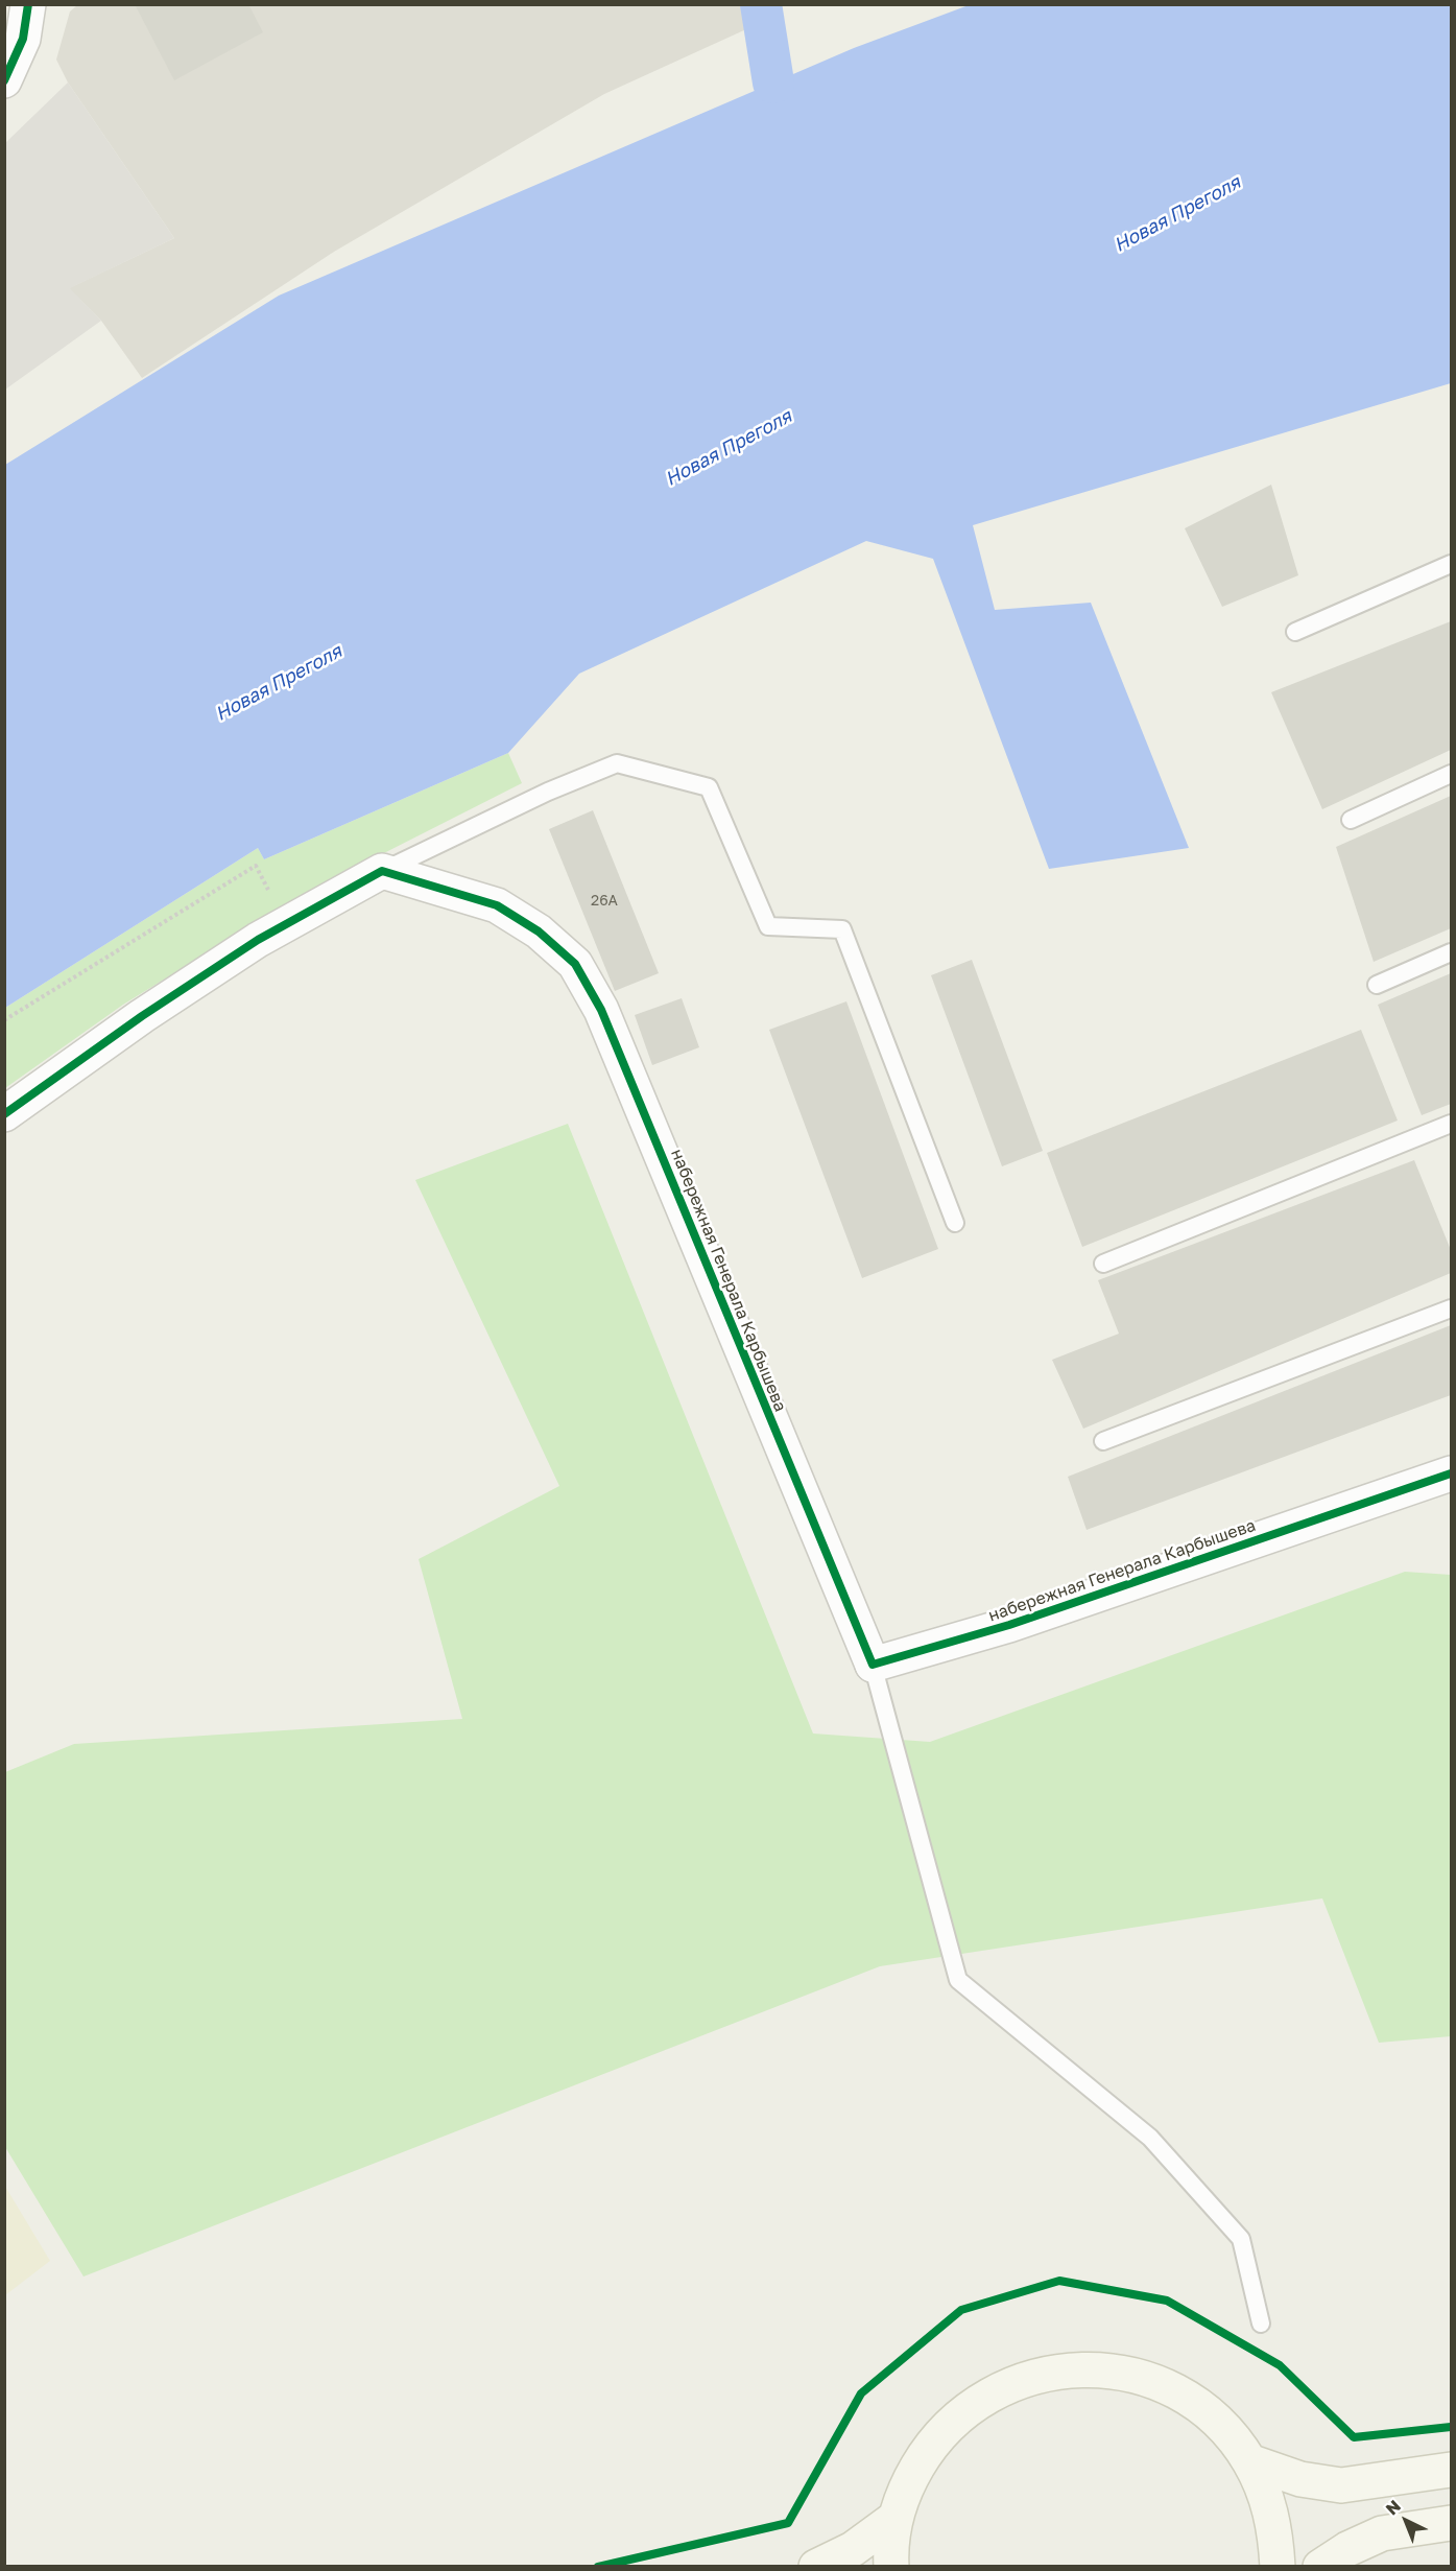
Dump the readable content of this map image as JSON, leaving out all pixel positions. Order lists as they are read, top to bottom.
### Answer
{
  "streets": {
    "street": ["набережная Генерала Карбышева"]
  },
  "water": ["Новая Преголя"],
  "house_numbers": ["26А"],
  "north": "top left"
}
